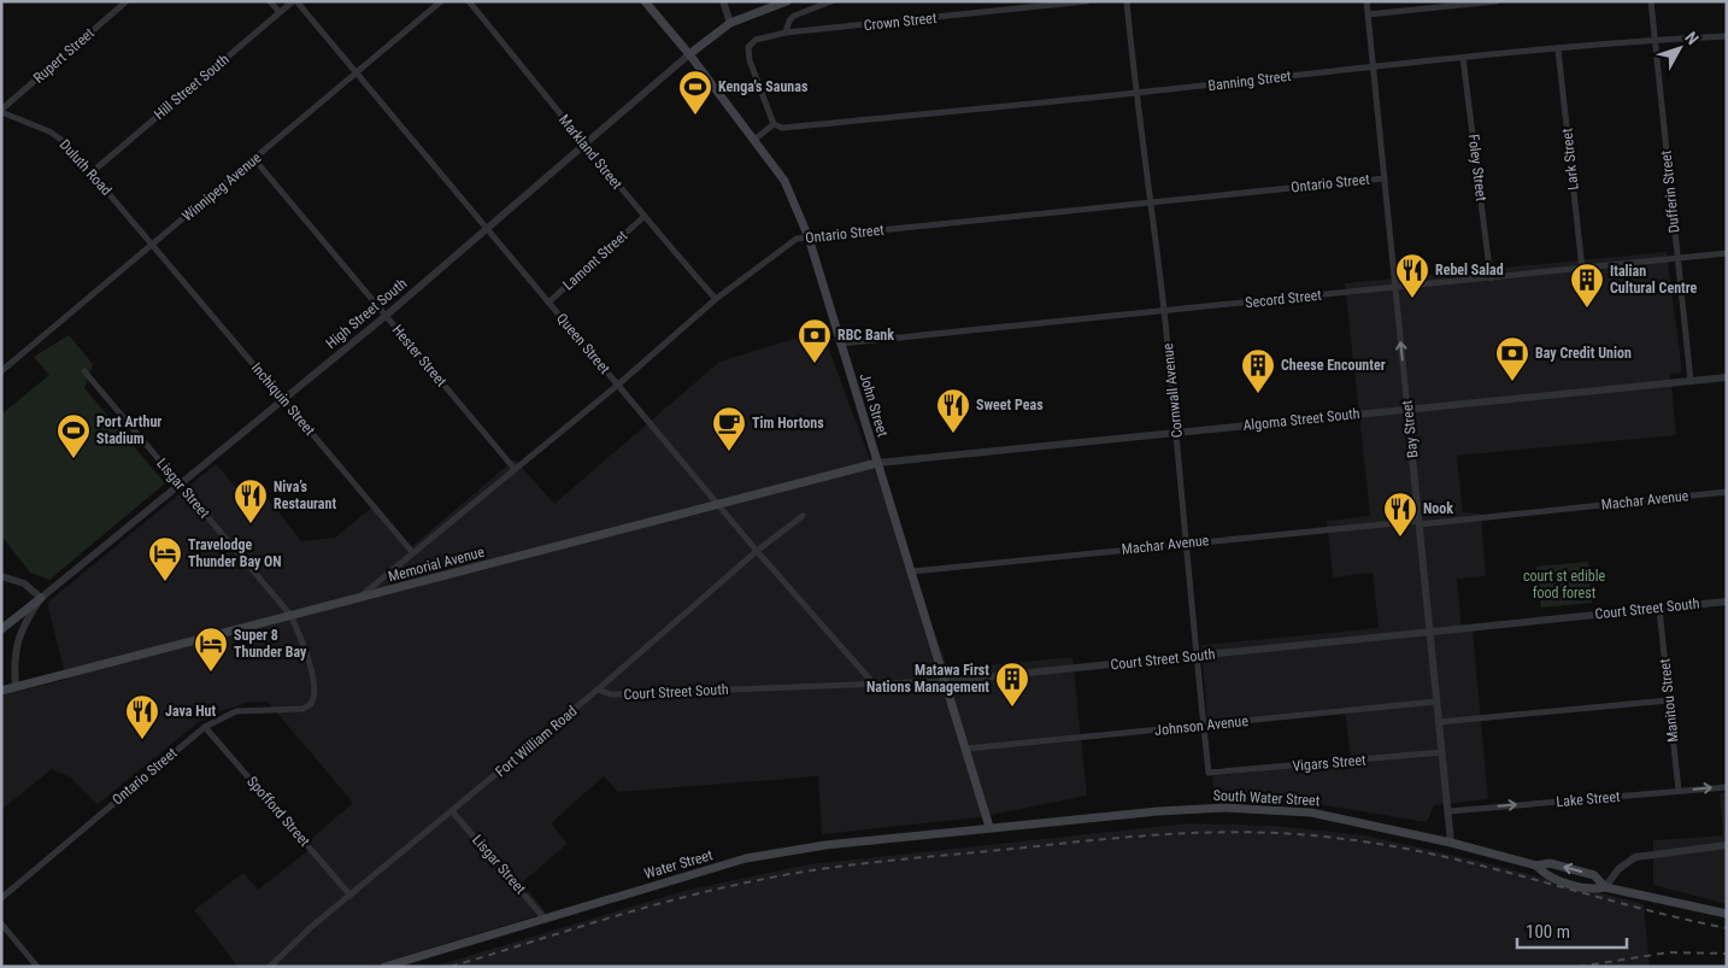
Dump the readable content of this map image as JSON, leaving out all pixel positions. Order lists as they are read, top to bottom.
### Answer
{
  "streets": {
    "main road": [
      "High Street South",
      "John Street",
      "Memorial Avenue",
      "South Water Street",
      "Water Street"
    ],
    "street": [
      "Crown Street",
      "Rupert Street",
      "Banning Street",
      "Hill Street South",
      "Markland Street",
      "Lark Street",
      "Duluth Road",
      "Foley Street",
      "Ontario Street",
      "Winnipeg Avenue",
      "Dufferin Street",
      "Lamont Street",
      "Secord Street",
      "Queen Street",
      "Hester Street",
      "Cornwall Avenue",
      "Inchiquin Street",
      "Algoma Street South",
      "Bay Street",
      "Lisgar Street",
      "Machar Avenue",
      "Court Street South",
      "Manitou Street",
      "Johnson Avenue",
      "Fort William Road",
      "Vigars Street",
      "Lake Street",
      "Spofford Street"
    ]
  },
  "crossings": [
    ["Rupert Street", "Duluth Road"],
    ["Banning Street", "Lark Street"],
    ["Banning Street", "Foley Street"],
    ["Banning Street", "Dufferin Street"],
    ["Banning Street", "Cornwall Avenue"],
    ["Banning Street", "Bay Street"],
    ["Hill Street South", "Duluth Road"],
    ["Hill Street South", "Queen Street"],
    ["Markland Street", "Ontario Street"],
    ["Markland Street", "Lamont Street"],
    ["Markland Street", "High Street South"],
    ["Lark Street", "Secord Street"],
    ["Duluth Road", "Winnipeg Avenue"],
    ["Duluth Road", "Inchiquin Street"],
    ["Foley Street", "Secord Street"],
    ["Ontario Street", "Queen Street"],
    ["Ontario Street", "Hester Street"],
    ["Ontario Street", "Cornwall Avenue"],
    ["Ontario Street", "Inchiquin Street"],
    ["Ontario Street", "John Street"],
    ["Ontario Street", "Bay Street"],
    ["Ontario Street", "Lisgar Street"],
    ["Ontario Street", "Memorial Avenue"],
    ["Ontario Street", "Spofford Street"],
    ["Winnipeg Avenue", "Queen Street"],
    ["Winnipeg Avenue", "Hester Street"],
    ["Winnipeg Avenue", "Inchiquin Street"],
    ["Dufferin Street", "Secord Street"],
    ["Dufferin Street", "Algoma Street South"],
    ["Lamont Street", "Queen Street"],
    ["Secord Street", "Cornwall Avenue"],
    ["Secord Street", "John Street"],
    ["Secord Street", "Bay Street"],
    ["High Street South", "Queen Street"],
    ["High Street South", "Hester Street"],
    ["High Street South", "Inchiquin Street"],
    ["High Street South", "John Street"],
    ["High Street South", "Lisgar Street"],
    ["High Street South", "Memorial Avenue"],
    ["Queen Street", "Memorial Avenue"],
    ["Queen Street", "Court Street South"],
    ["Queen Street", "Fort William Road"],
    ["Cornwall Avenue", "Algoma Street South"],
    ["Cornwall Avenue", "Machar Avenue"],
    ["Cornwall Avenue", "Court Street South"],
    ["Cornwall Avenue", "Johnson Avenue"],
    ["Cornwall Avenue", "Vigars Street"],
    ["John Street", "Algoma Street South"],
    ["John Street", "Machar Avenue"],
    ["John Street", "Memorial Avenue"],
    ["John Street", "Court Street South"],
    ["John Street", "Johnson Avenue"],
    ["John Street", "South Water Street"],
    ["John Street", "Water Street"],
    ["Algoma Street South", "Bay Street"],
    ["Algoma Street South", "Memorial Avenue"],
    ["Bay Street", "Machar Avenue"],
    ["Bay Street", "Court Street South"],
    ["Bay Street", "Johnson Avenue"],
    ["Bay Street", "Vigars Street"],
    ["Bay Street", "South Water Street"],
    ["Bay Street", "Lake Street"],
    ["Lisgar Street", "Memorial Avenue"],
    ["Lisgar Street", "Fort William Road"],
    ["Lisgar Street", "Water Street"],
    ["Court Street South", "Manitou Street"],
    ["Court Street South", "Fort William Road"],
    ["Manitou Street", "Lake Street"],
    ["Fort William Road", "Spofford Street"],
    ["South Water Street", "Water Street"]
  ],
  "one_way": ["Lake Street"],
  "parks": ["court st edible food forest"],
  "places": {
    "sports": ["Kenga's Saunas", "Port Arthur Stadium"],
    "restaurant": [
      "Rebel Salad",
      "Sweet Peas",
      "Niva’s Restaurant",
      "Nook",
      "Java Hut"
    ],
    "building": ["Italian Cultural Centre", "Cheese Encounter", "Matawa First Nations Management"],
    "bank": ["RBC Bank", "Bay Credit Union"],
    "cafe": ["Tim Hortons"],
    "hotel": ["Travelodge Thunder Bay ON", "Super 8 Thunder Bay"]
  },
  "scale_bar": "100 m",
  "north": "top right"
}
